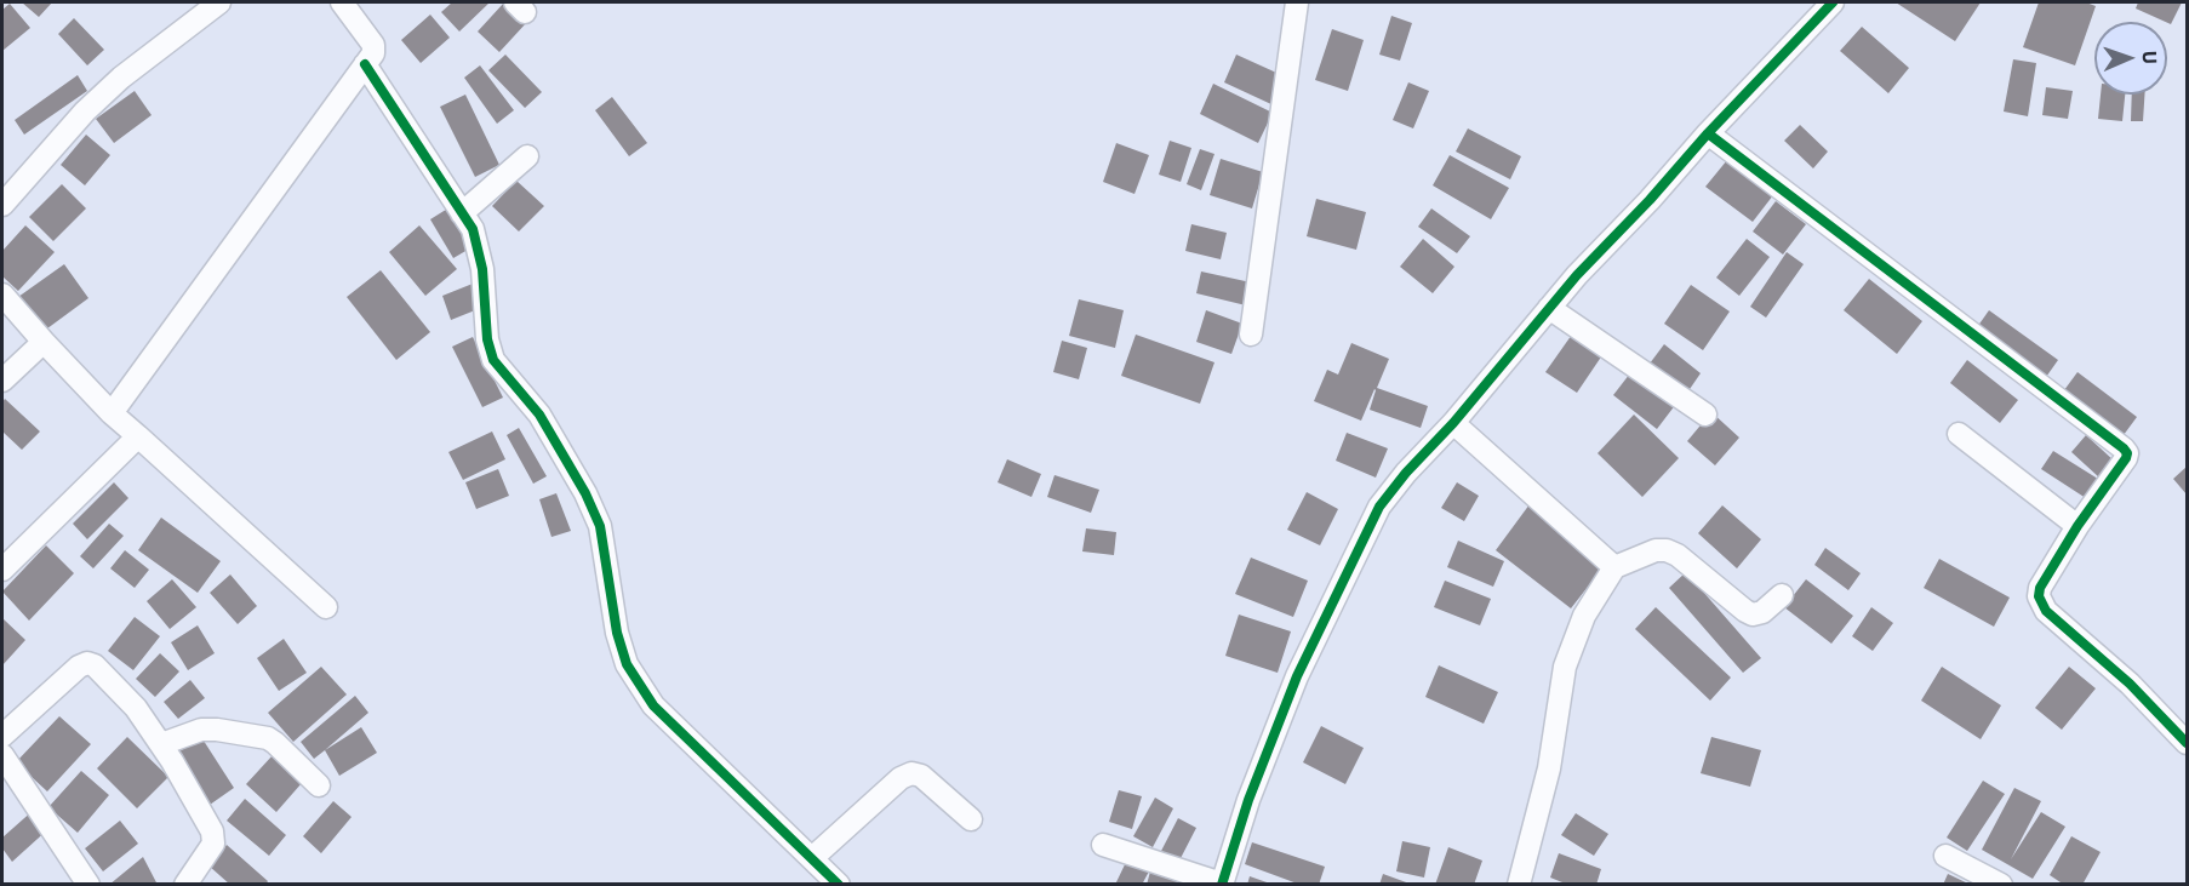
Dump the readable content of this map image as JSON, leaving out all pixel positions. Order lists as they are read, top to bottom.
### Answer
{
  "north": "right"
}
